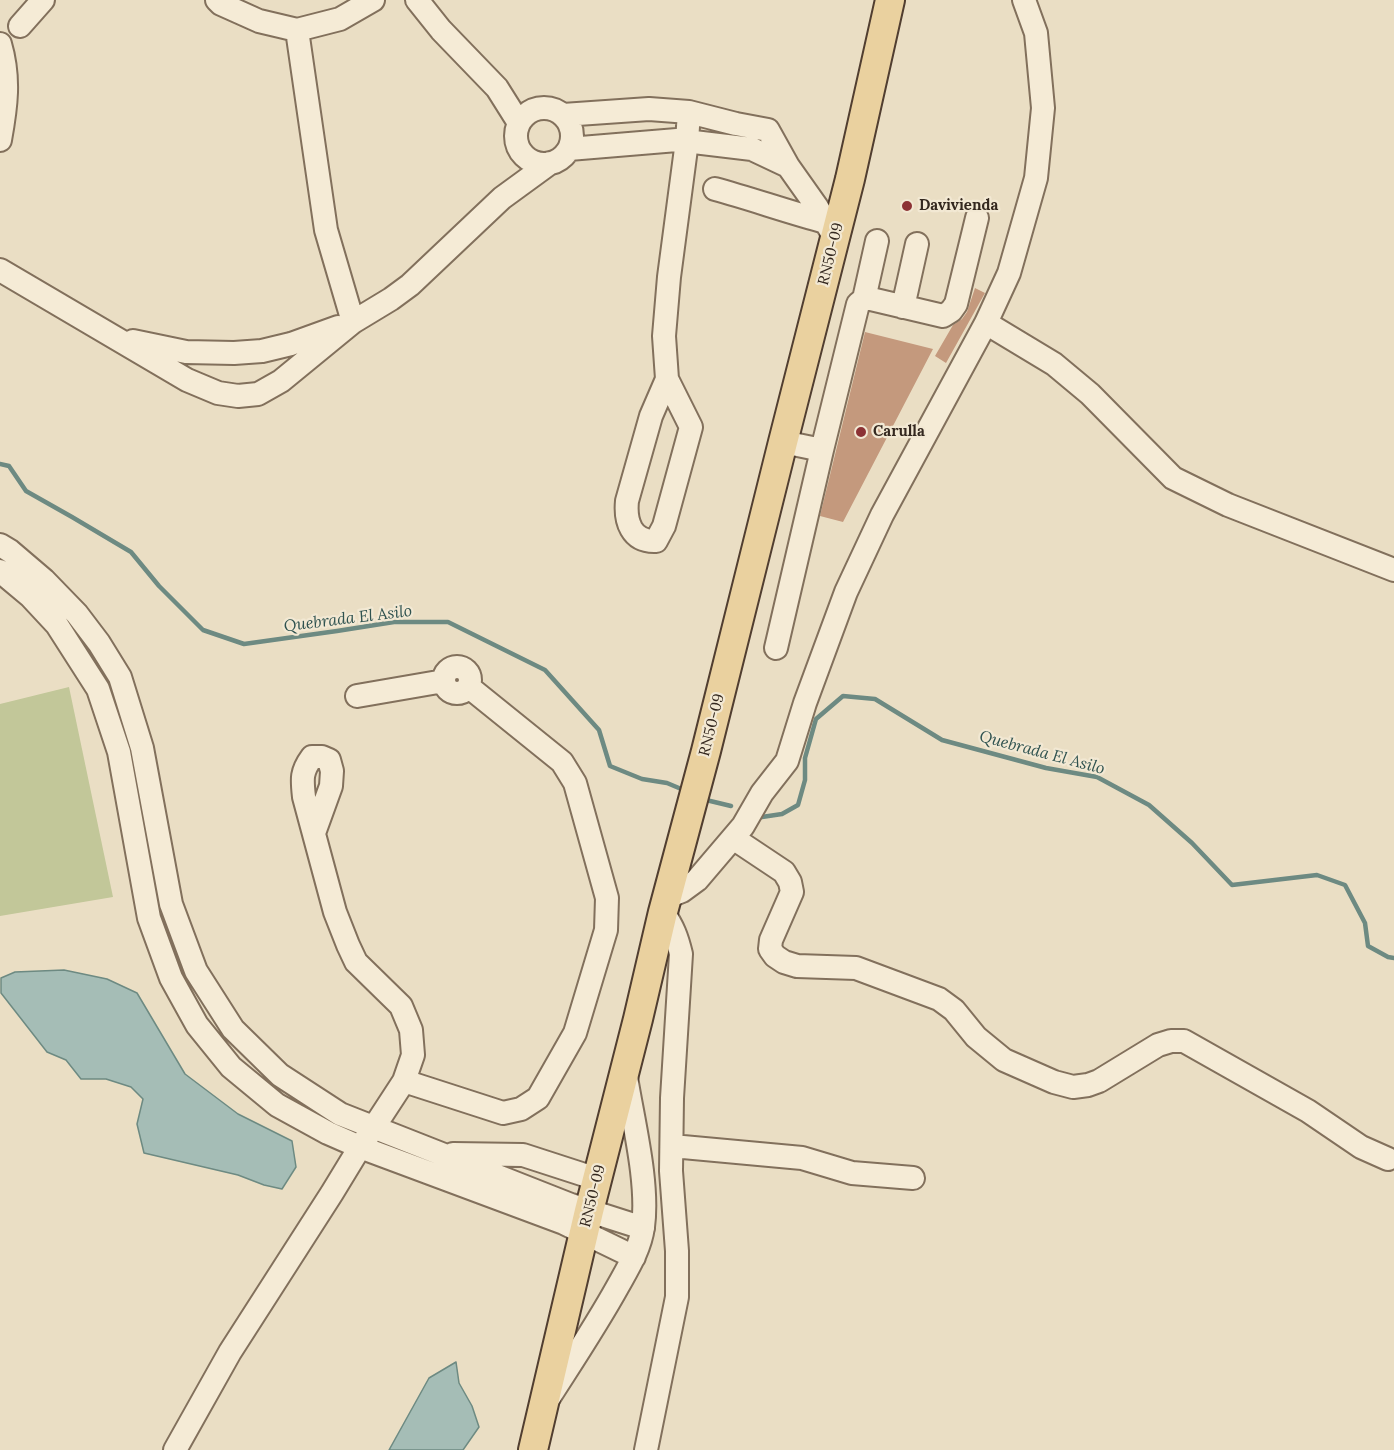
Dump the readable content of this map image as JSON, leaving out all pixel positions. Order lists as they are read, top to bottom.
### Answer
{
  "streets": {
    "main road": ["RN50-09"]
  },
  "water": ["Quebrada El Asilo"],
  "places": ["Davivienda", "Carulla"]
}
